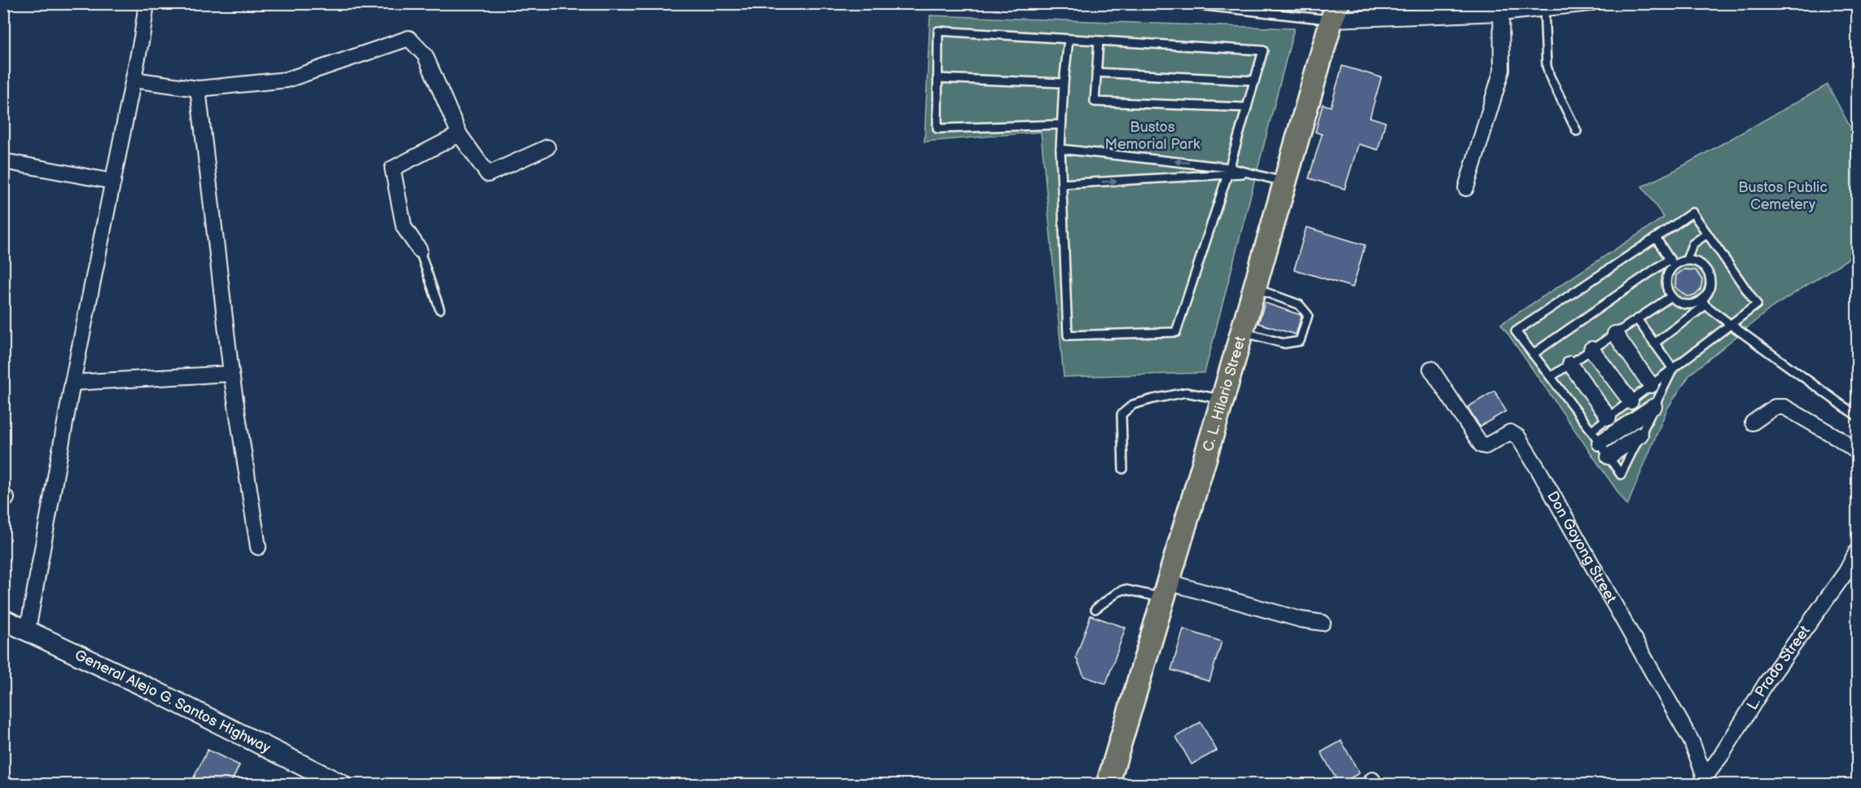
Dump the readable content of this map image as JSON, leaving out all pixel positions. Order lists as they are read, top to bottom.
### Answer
{
  "streets": {
    "main road": ["C. L. Hilario Street", "General Alejo G. Santos Highway"],
    "street": ["Don Goyong Street", "L. Prado Street"]
  },
  "crossings": [
    ["Don Goyong Street", "L. Prado Street"]
  ],
  "parks": ["Bustos Memorial Park", "Bustos Public Cemetery"]
}
